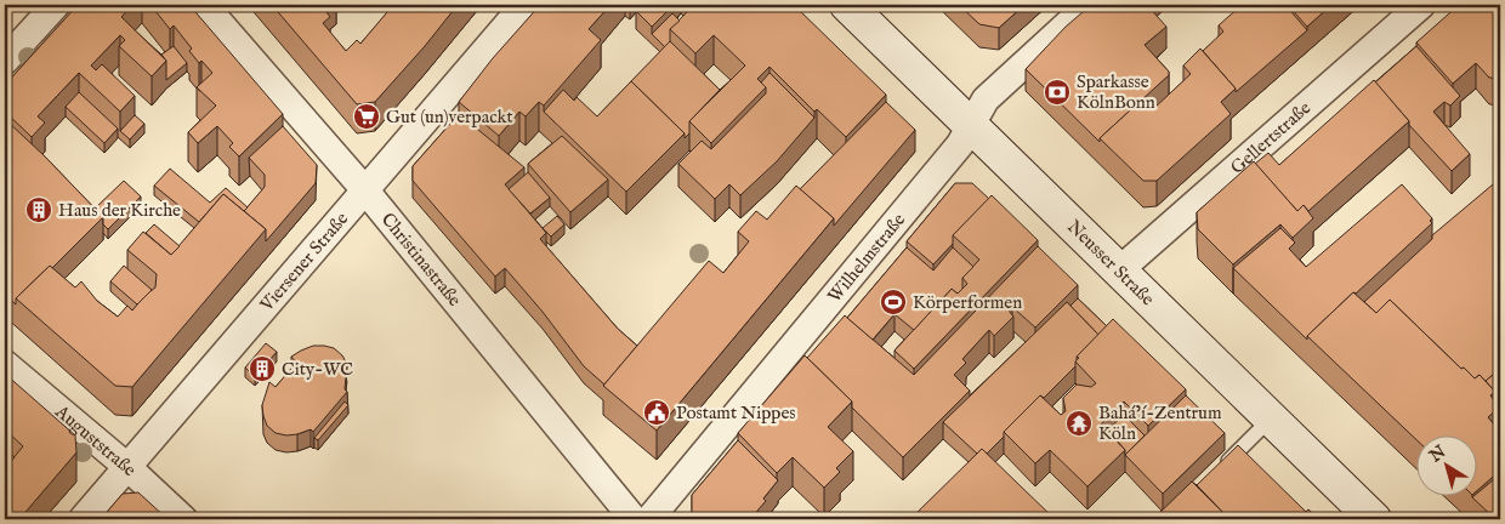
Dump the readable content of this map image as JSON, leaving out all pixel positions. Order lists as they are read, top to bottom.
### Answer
{
  "streets": {
    "main road": ["Neusser Straße"],
    "street": [
      "Gellertstraße",
      "Wilhelmstraße",
      "Christinastraße",
      "Viersener Straße",
      "Auguststraße"
    ]
  },
  "crossings": [
    ["Gellertstraße", "Neusser Straße"],
    ["Wilhelmstraße", "Neusser Straße"],
    ["Christinastraße", "Viersener Straße"],
    ["Viersener Straße", "Auguststraße"]
  ],
  "places": {
    "bank": ["Sparkasse KölnBonn"],
    "supermarket": ["Gut (un)verpackt"],
    "building": ["Haus der Kirche", "City-WC"],
    "sports": ["Körperformen"],
    "public building": ["Postamt Nippes"],
    "temple": ["Bahá’í-Zentrum Köln"]
  },
  "north": "top left"
}
